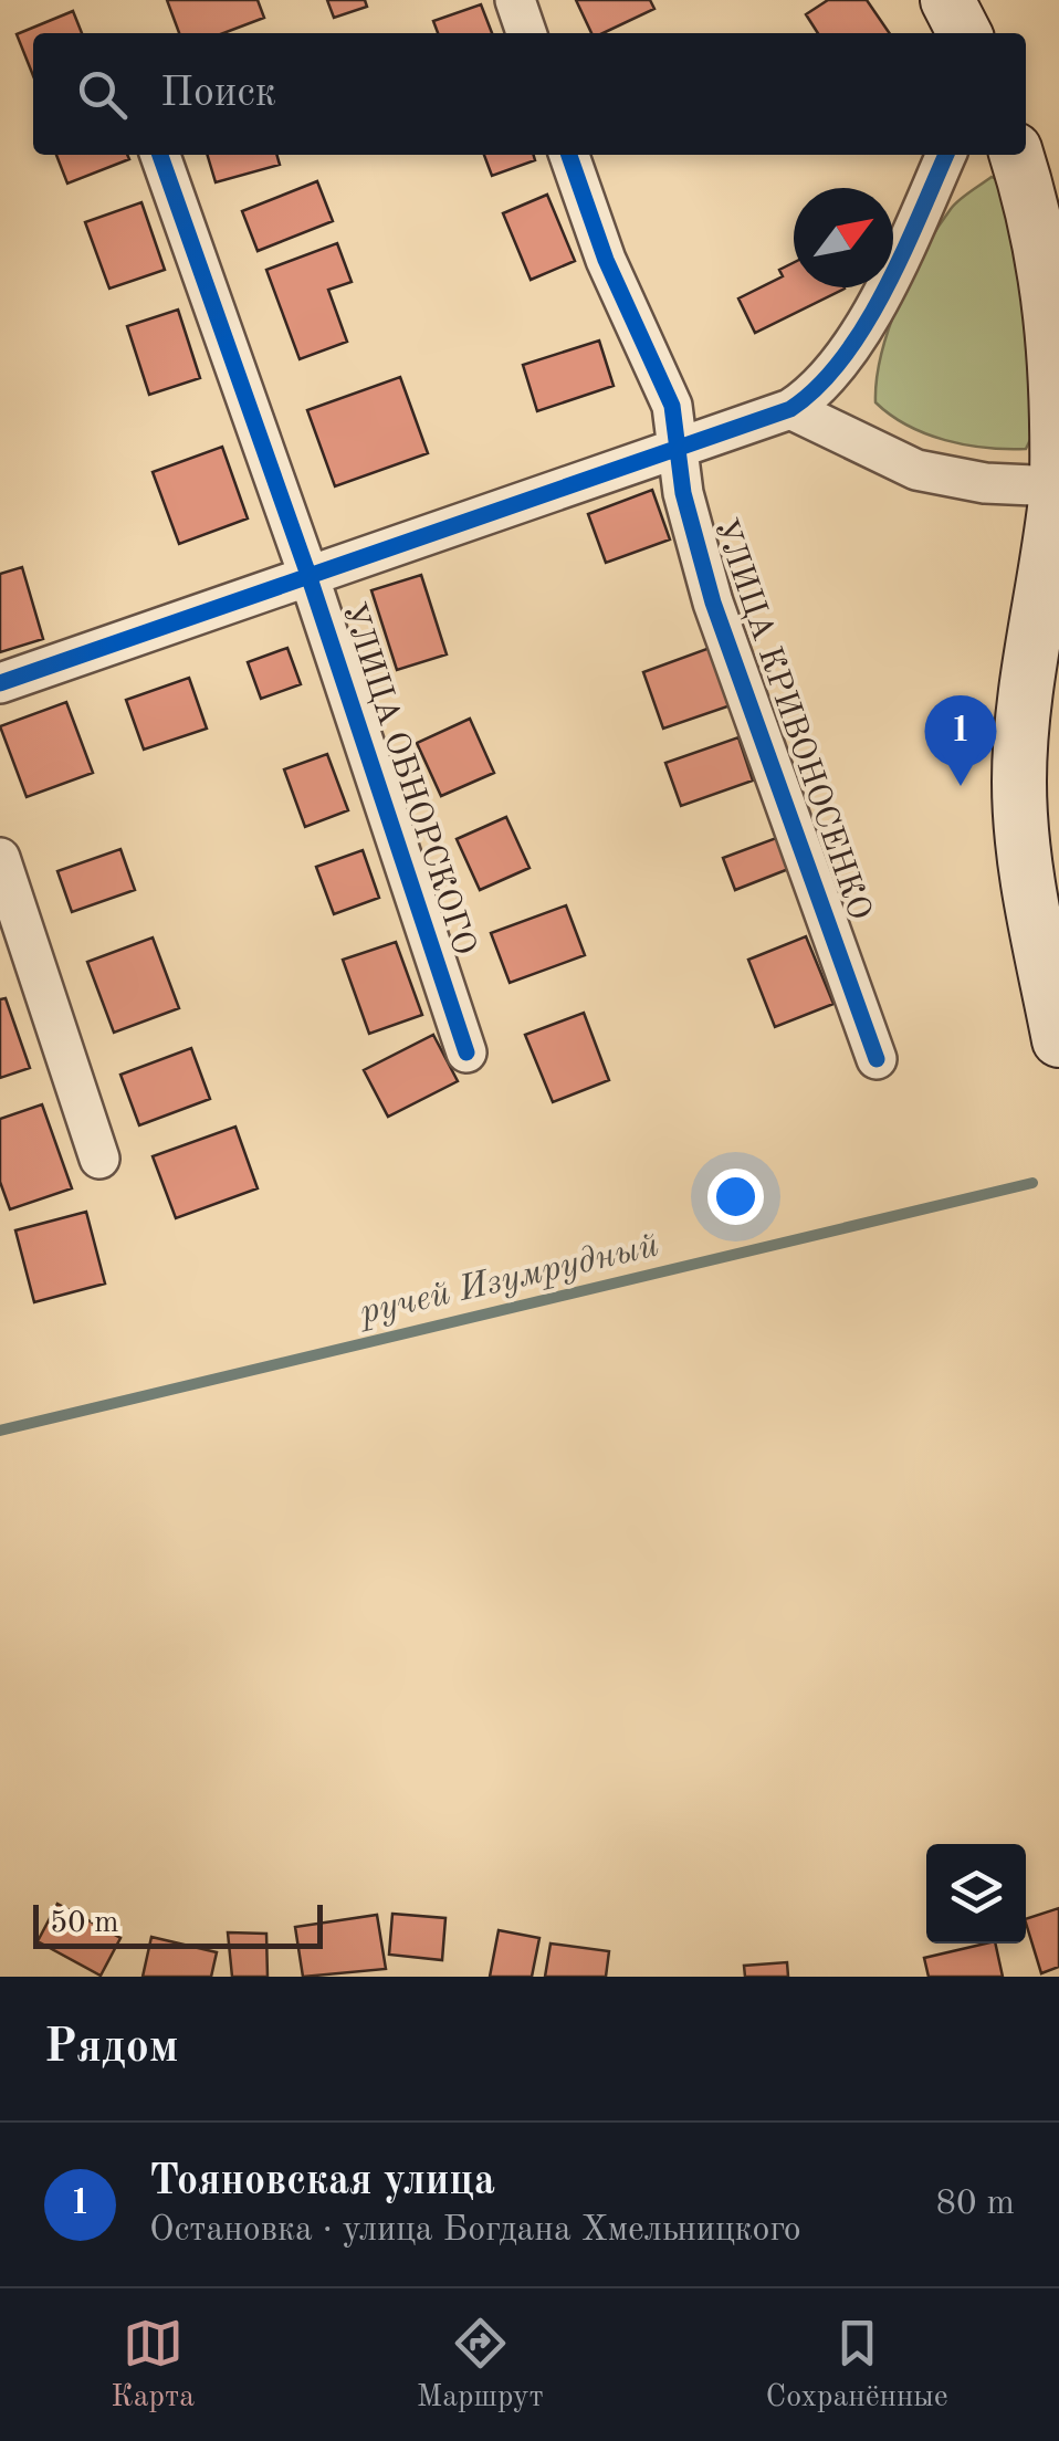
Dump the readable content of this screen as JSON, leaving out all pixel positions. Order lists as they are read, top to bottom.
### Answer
{
  "streets": {
    "street": ["УЛИЦА КРИВОНОСЕНКО", "УЛИЦА ОБНОРСКОГО"]
  },
  "water": ["ручей Изумрудный"],
  "scale_bar": "50 m",
  "north": "top right",
  "page": {
    "search": "Поиск",
    "pins": "1",
    "scale": "50 m",
    "heading": "Рядом",
    "list": [
      {
        "mark": "1",
        "name": "Тояновская улица",
        "note": "Остановка · улица Богдана Хмельницкого",
        "value": "80 m"
      }
    ],
    "nav": ["Карта", "Маршрут", "Сохранённые"]
  }
}
